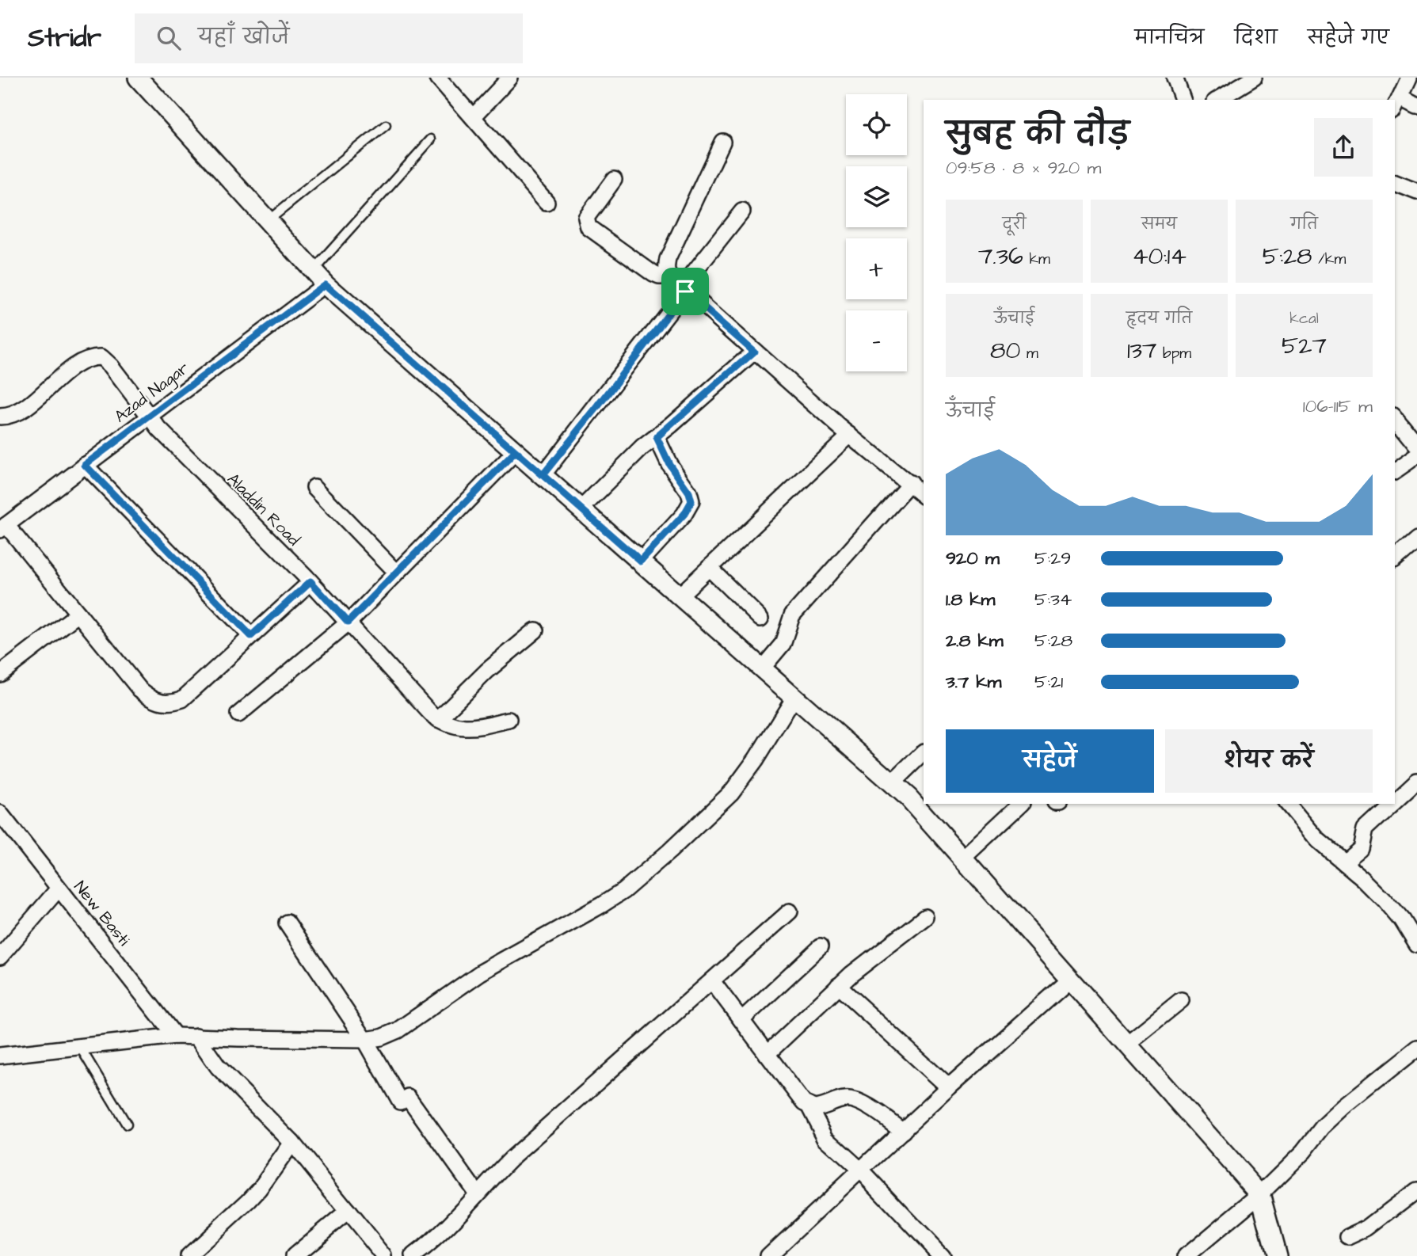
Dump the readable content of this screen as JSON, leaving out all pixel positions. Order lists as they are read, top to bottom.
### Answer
{
  "streets": {
    "street": ["Azad Nagar", "Aladdin Road", "New Basti"]
  },
  "crossings": [
    ["Azad Nagar", "Aladdin Road"]
  ],
  "page": {
    "header": "Stridr",
    "search": "यहाँ खोजें",
    "nav": ["मानचित्र", "दिशा", "सहेजे गए"],
    "map_buttons": ["+", "−"],
    "heading": ["सुबह की दौड़", "09:58 · 8 × 920 m"],
    "stats": [
      ["दूरी", "7.36 km"],
      ["समय", "40:14"],
      ["गति", "5:28 /km"],
      ["ऊँचाई", "80 m"],
      ["हृदय गति", "137 bpm"],
      ["kcal", "527"]
    ],
    "chart": ["ऊँचाई", "106–115 m"],
    "list": [
      {
        "name": "920 m",
        "note": "5:29"
      },
      {
        "name": "1.8 km",
        "note": "5:34"
      },
      {
        "name": "2.8 km",
        "note": "5:28"
      },
      {
        "name": "3.7 km",
        "note": "5:21"
      }
    ],
    "buttons": ["सहेजें", "शेयर करें"]
  }
}
